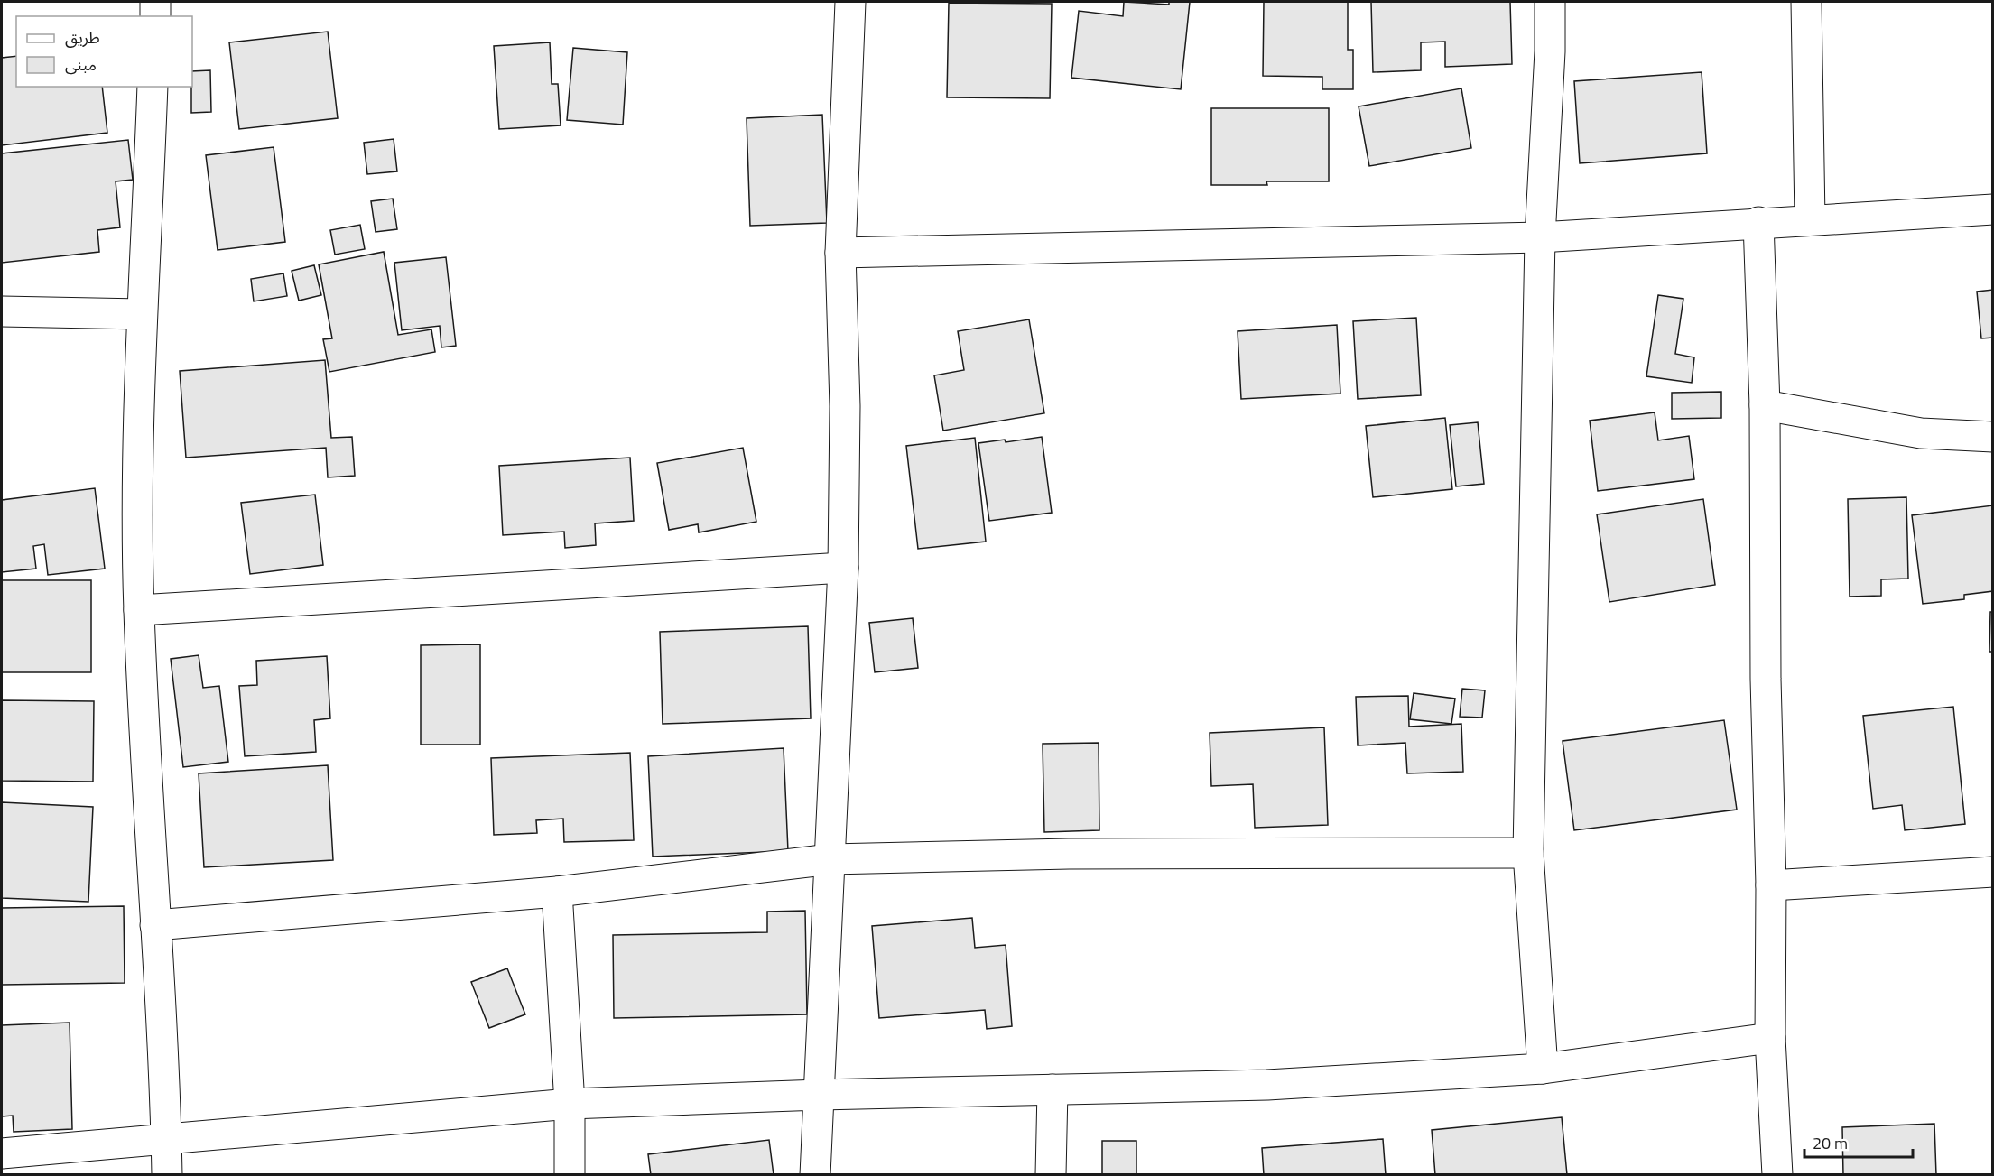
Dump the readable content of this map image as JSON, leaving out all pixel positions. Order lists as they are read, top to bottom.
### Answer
{
  "legend": ["طريق", "مبنى"],
  "scale_bar": "20 m"
}
